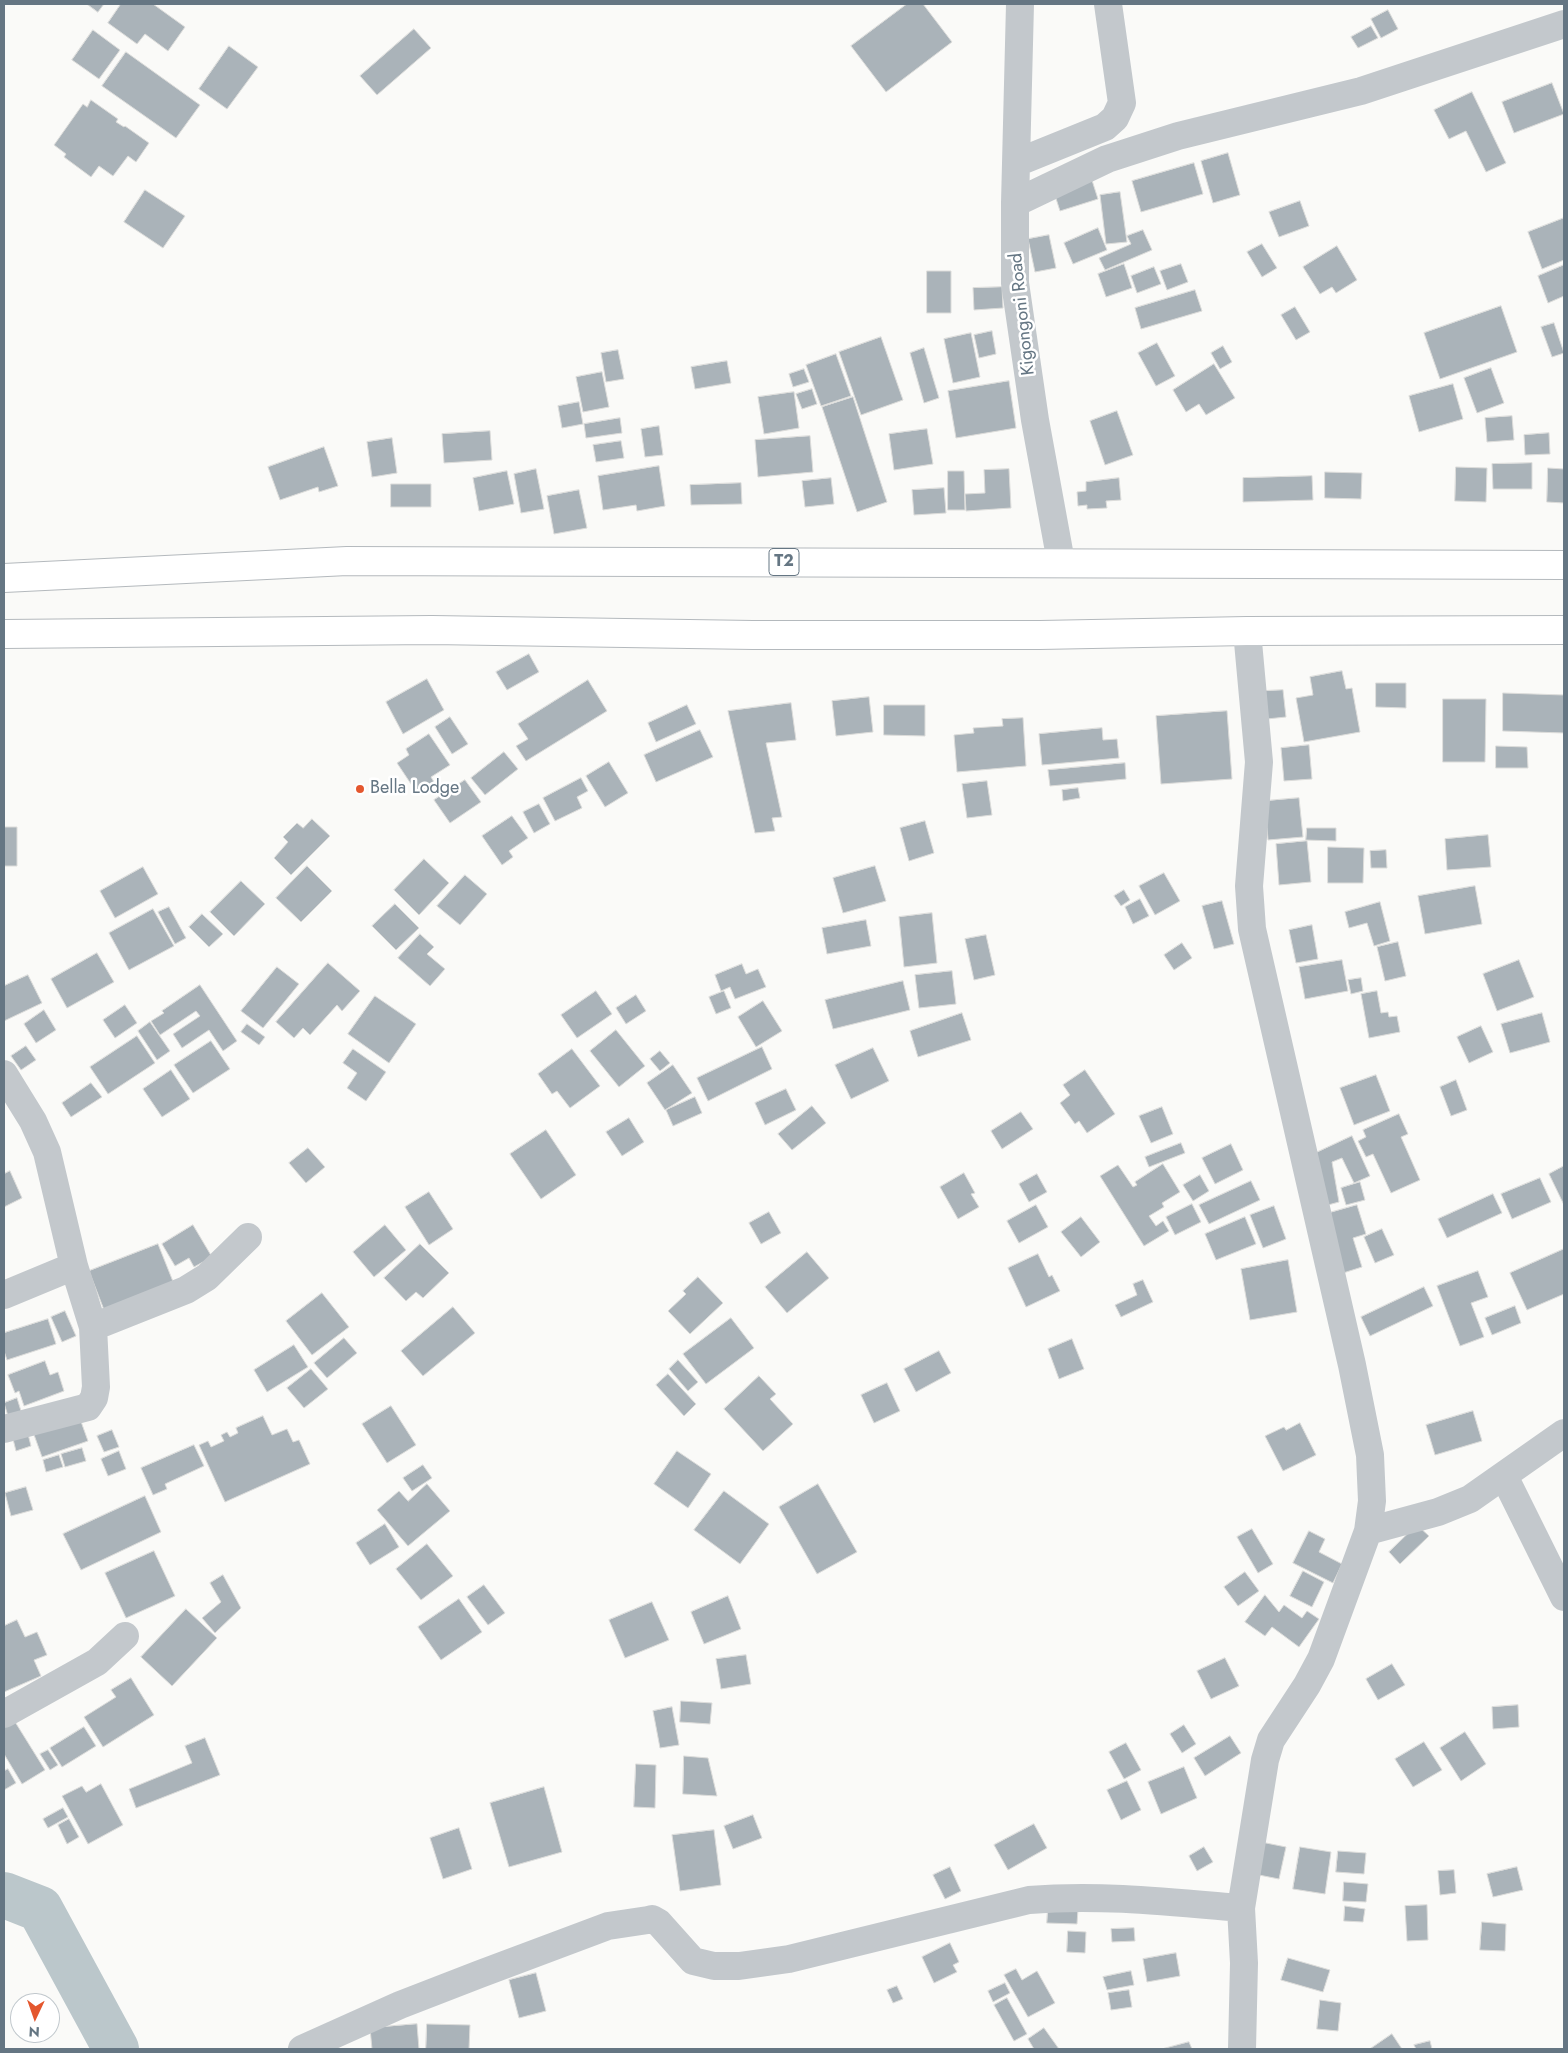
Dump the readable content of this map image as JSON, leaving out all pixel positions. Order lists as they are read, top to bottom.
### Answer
{
  "streets": {
    "highway": ["T2"],
    "street": ["Kigongoni Road"]
  },
  "crossings": [
    ["Kigongoni Road", "T2"]
  ],
  "places": ["Bella Lodge"],
  "north": "bottom"
}
